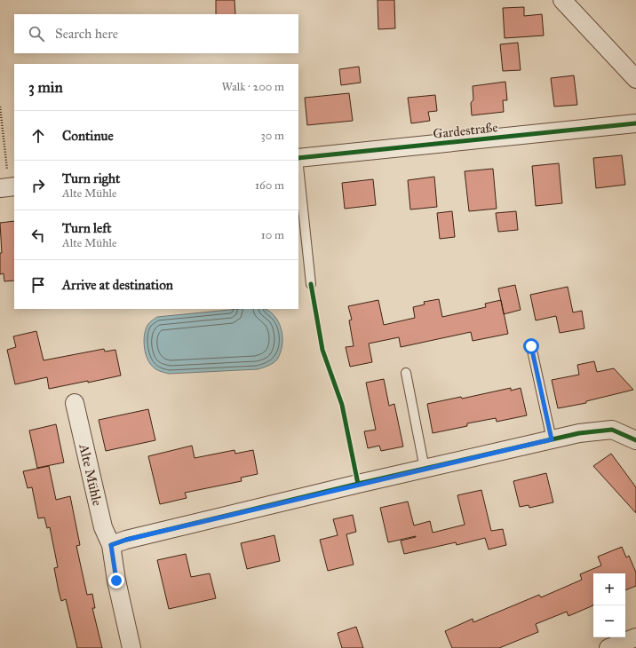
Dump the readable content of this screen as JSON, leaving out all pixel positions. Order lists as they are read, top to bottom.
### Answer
{
  "streets": {
    "street": ["Gardestraße", "Alte Mühle"]
  },
  "page": {
    "search": "Search here",
    "heading": ["3 min", "Walk · 200 m"],
    "list": [
      ["Continue", "30 m"],
      ["Turn right", "Alte Mühle", "160 m"],
      ["Turn left", "Alte Mühle", "10 m"],
      "Arrive at destination"
    ],
    "map_buttons": ["+", "−"]
  }
}
